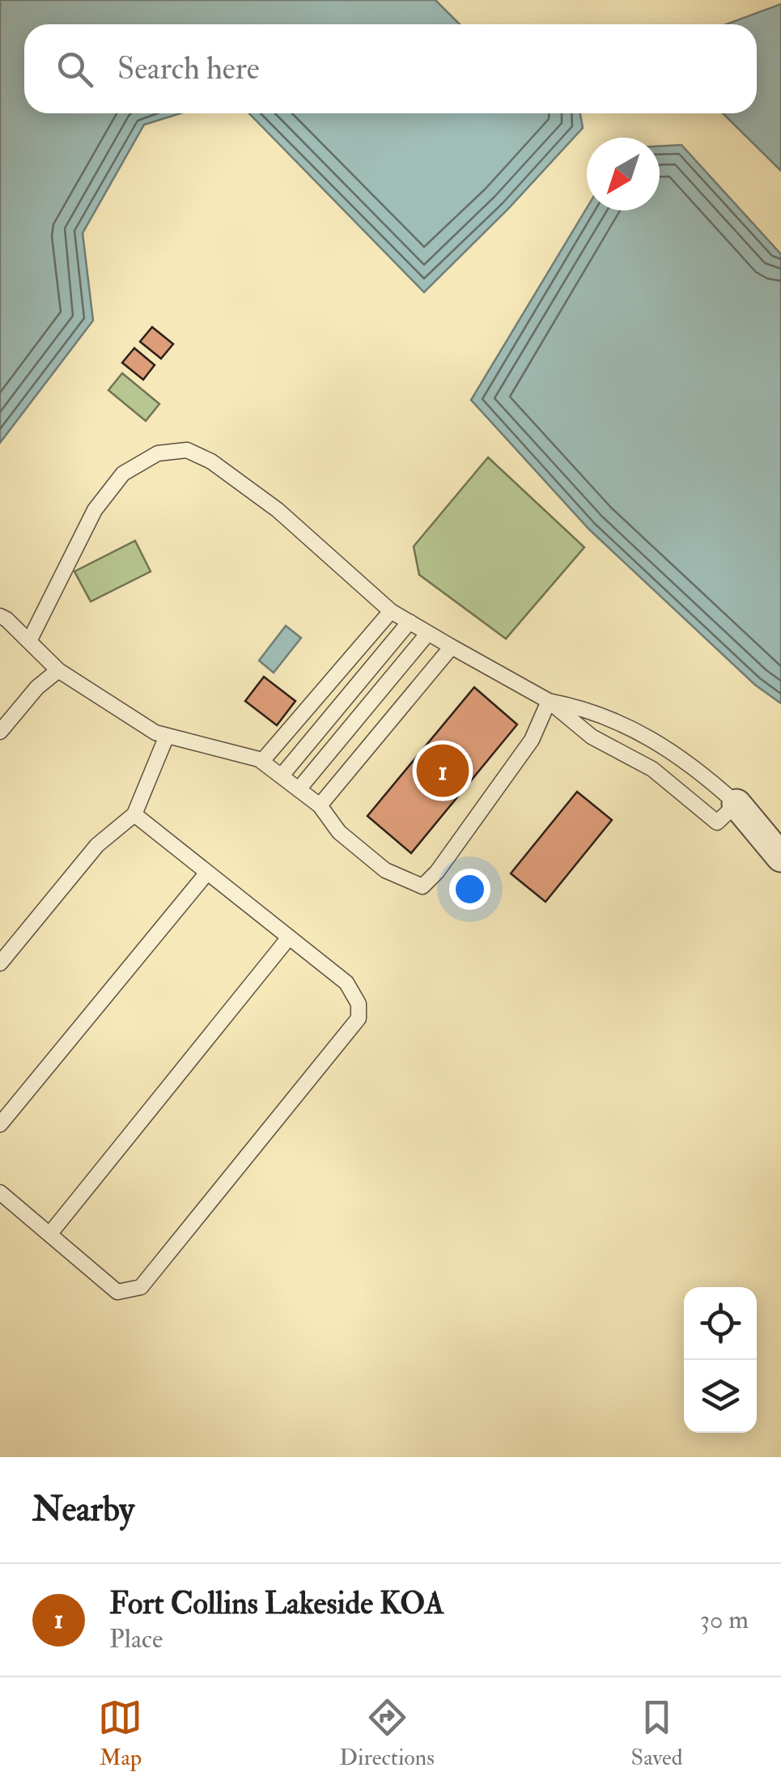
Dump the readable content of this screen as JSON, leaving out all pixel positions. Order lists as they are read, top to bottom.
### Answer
{
  "north": "bottom left",
  "page": {
    "search": "Search here",
    "pins": "1",
    "heading": "Nearby",
    "list": [
      {
        "mark": "1",
        "name": "Fort Collins Lakeside KOA",
        "note": "Place",
        "value": "30 m"
      }
    ],
    "nav": ["Map", "Directions", "Saved"]
  }
}
